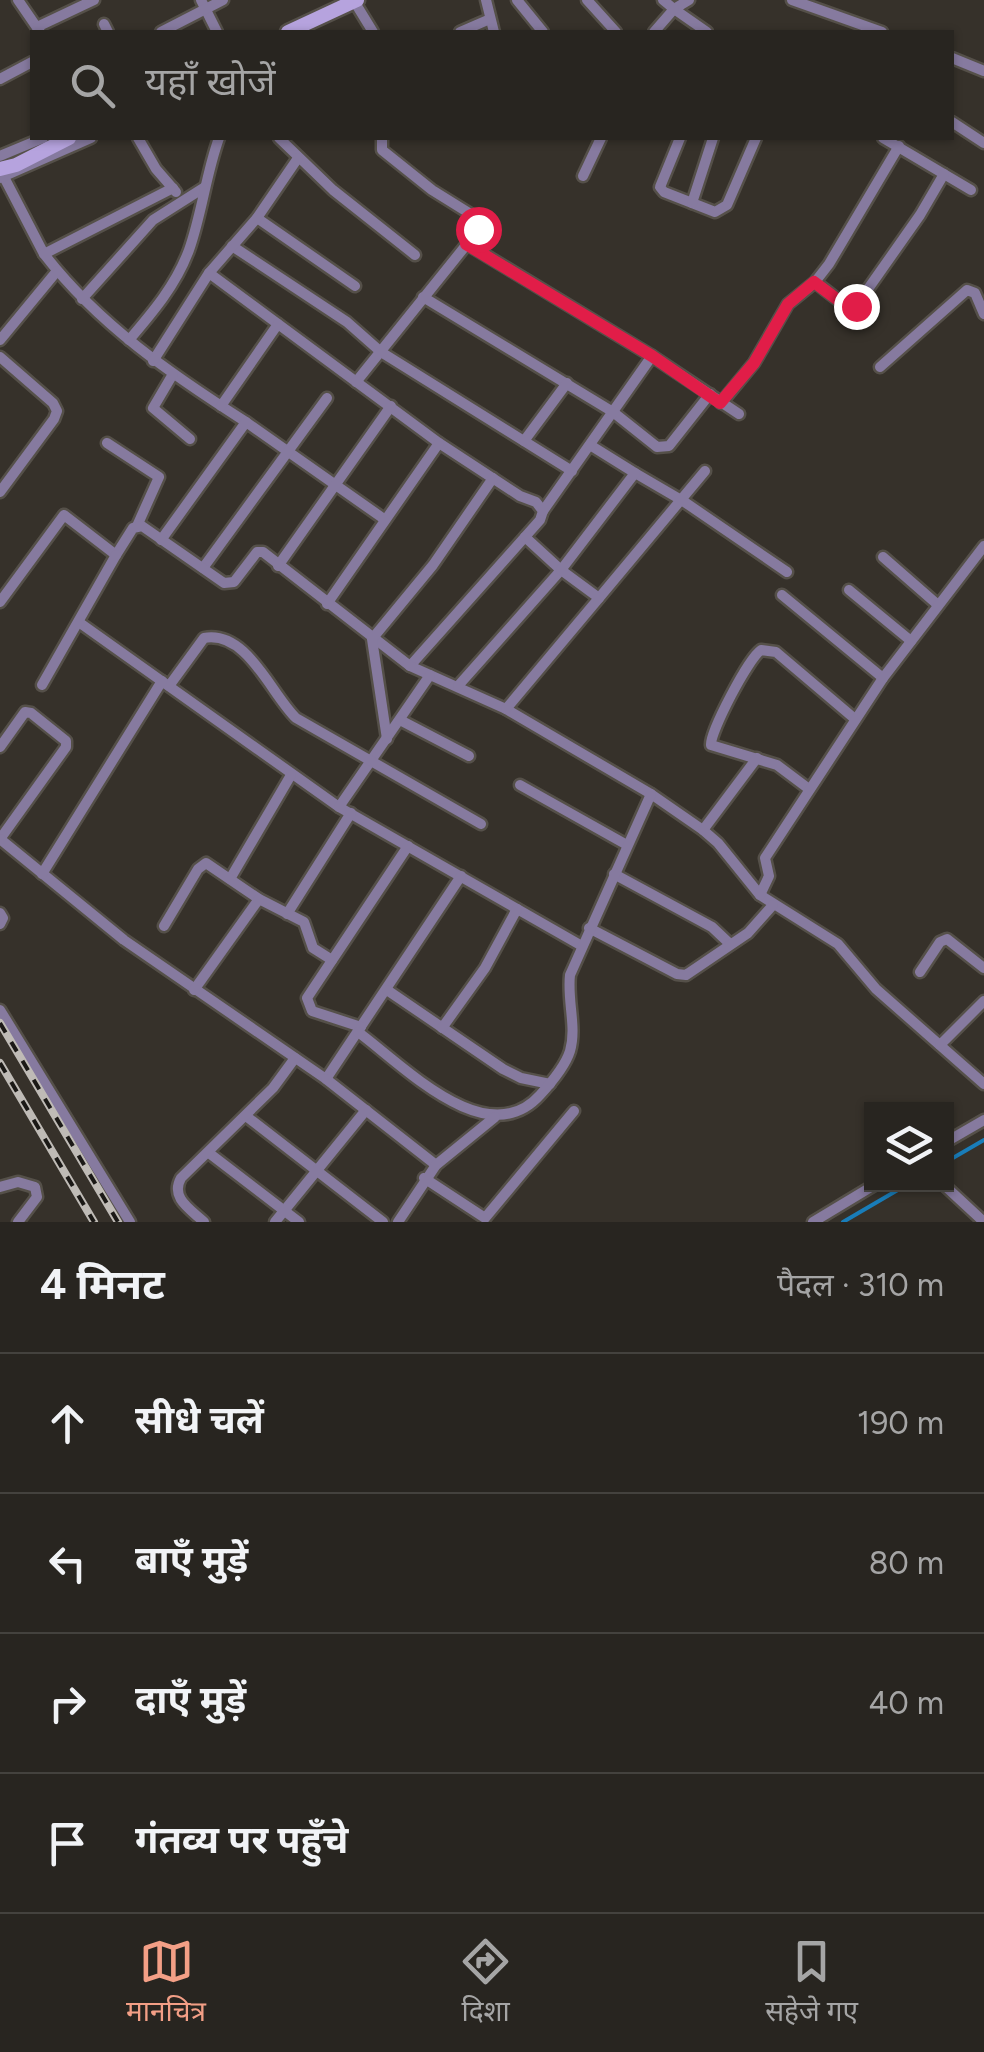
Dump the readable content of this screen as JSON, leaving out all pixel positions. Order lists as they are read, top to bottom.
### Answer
{
  "page": {
    "search": "यहाँ खोजें",
    "heading": ["4 मिनट", "पैदल · 310 m"],
    "list": [
      ["सीधे चलें", "190 m"],
      ["बाएँ मुड़ें", "80 m"],
      ["दाएँ मुड़ें", "40 m"],
      "गंतव्य पर पहुँचे"
    ],
    "nav": ["मानचित्र", "दिशा", "सहेजे गए"]
  }
}
